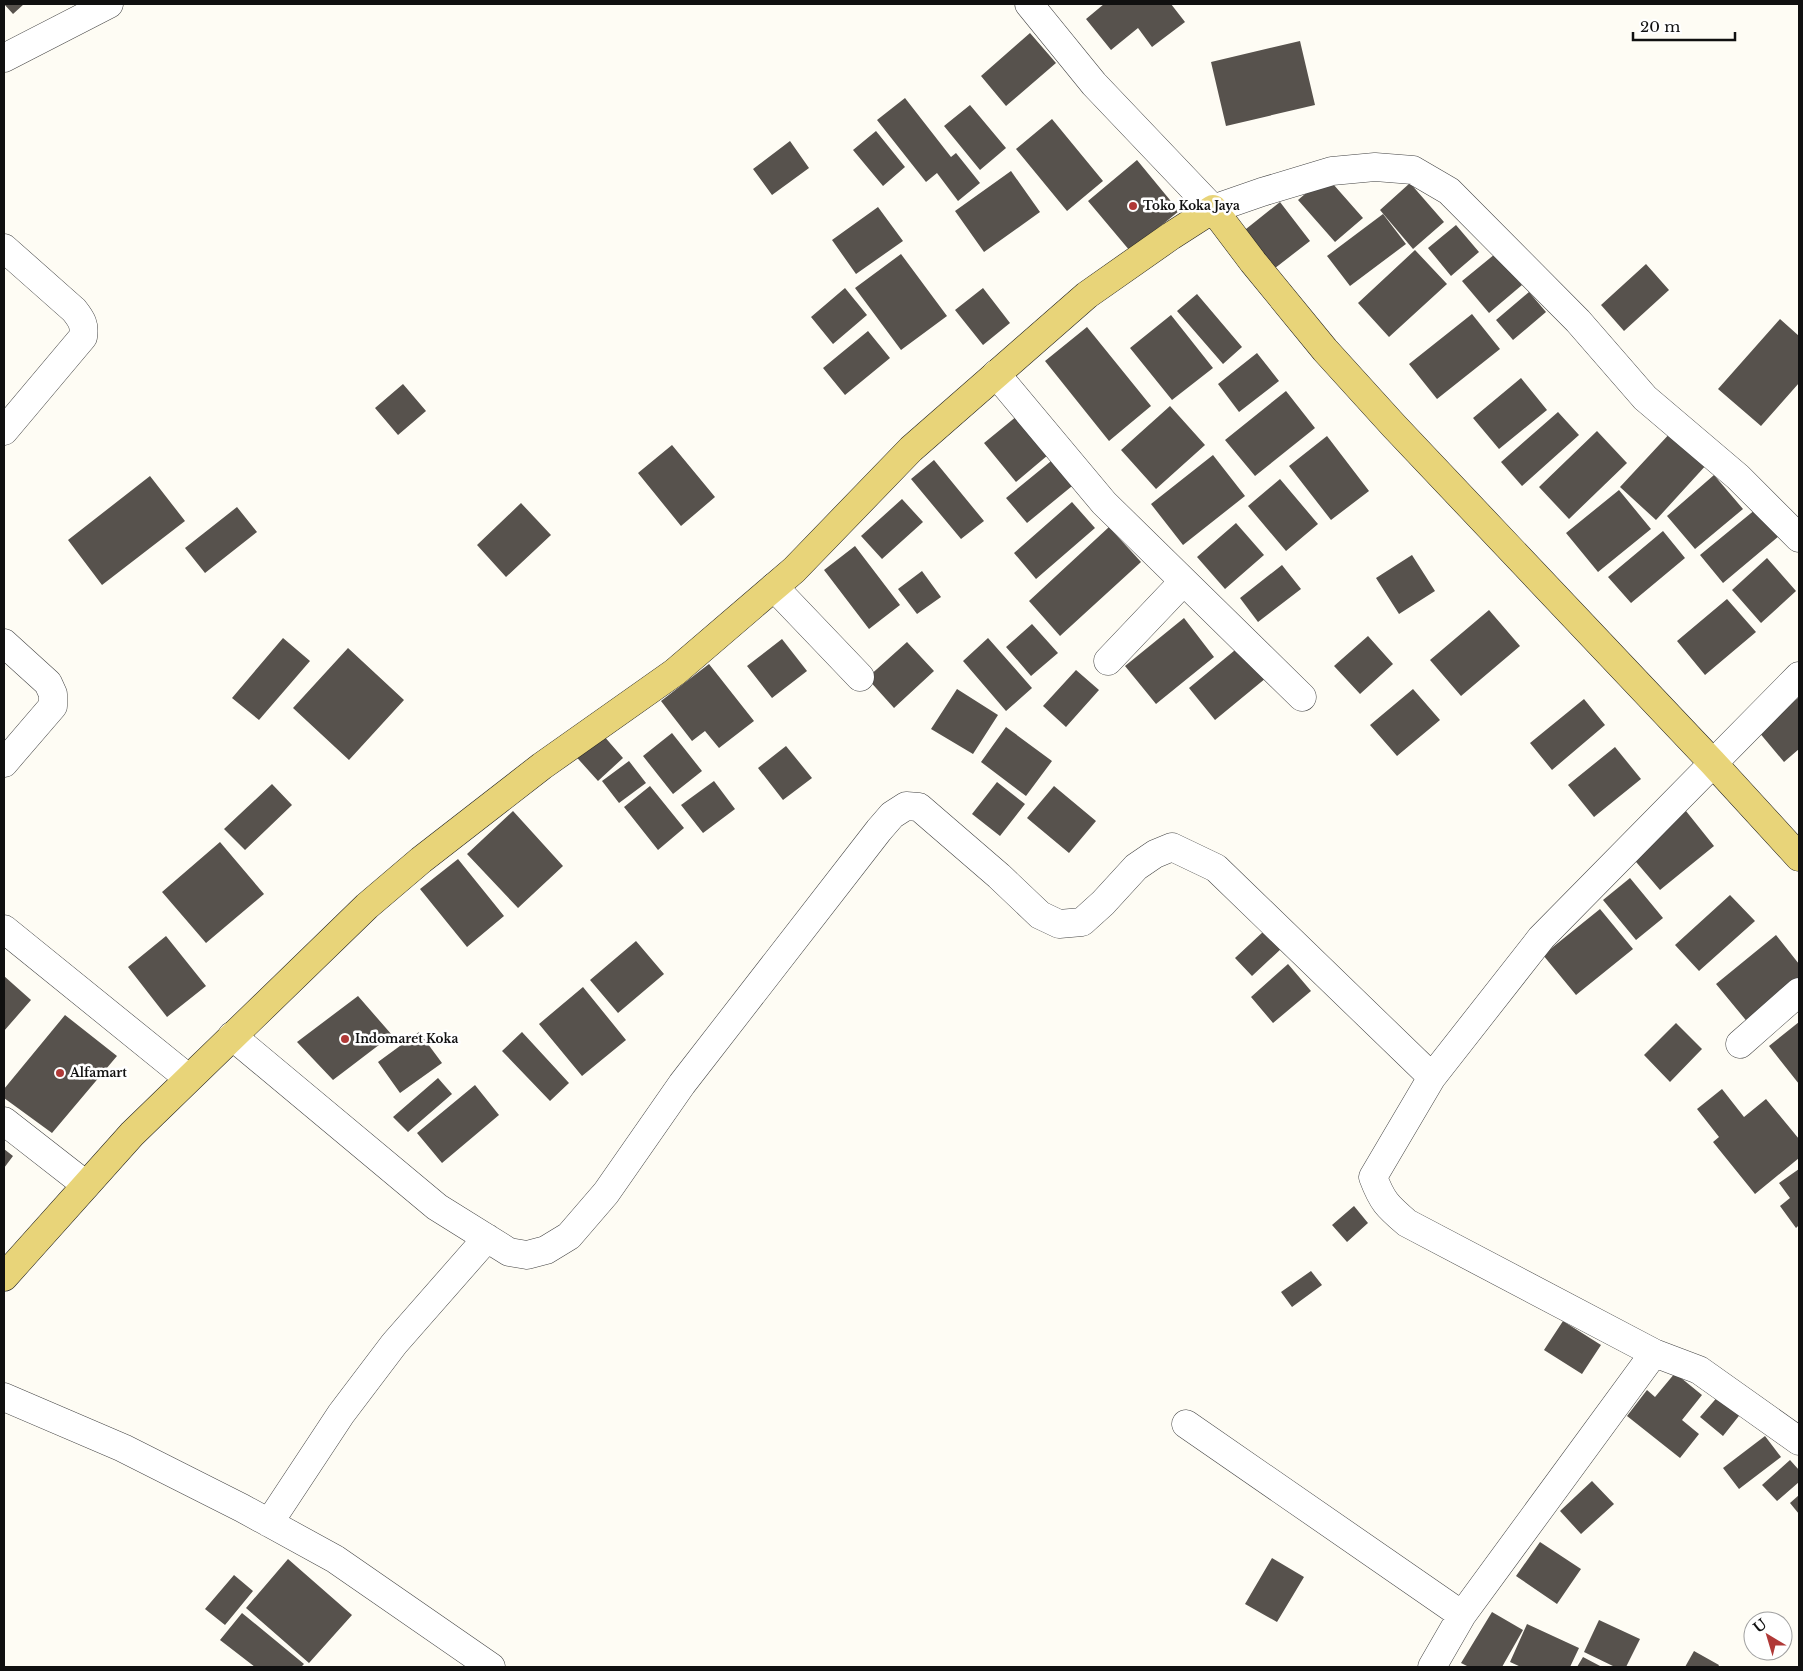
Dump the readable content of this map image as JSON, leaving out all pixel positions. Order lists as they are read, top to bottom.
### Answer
{
  "places": ["Toko Koka Jaya", "Indomaret Koka", "Alfamart"],
  "scale_bar": "20 m",
  "north": "top left"
}
